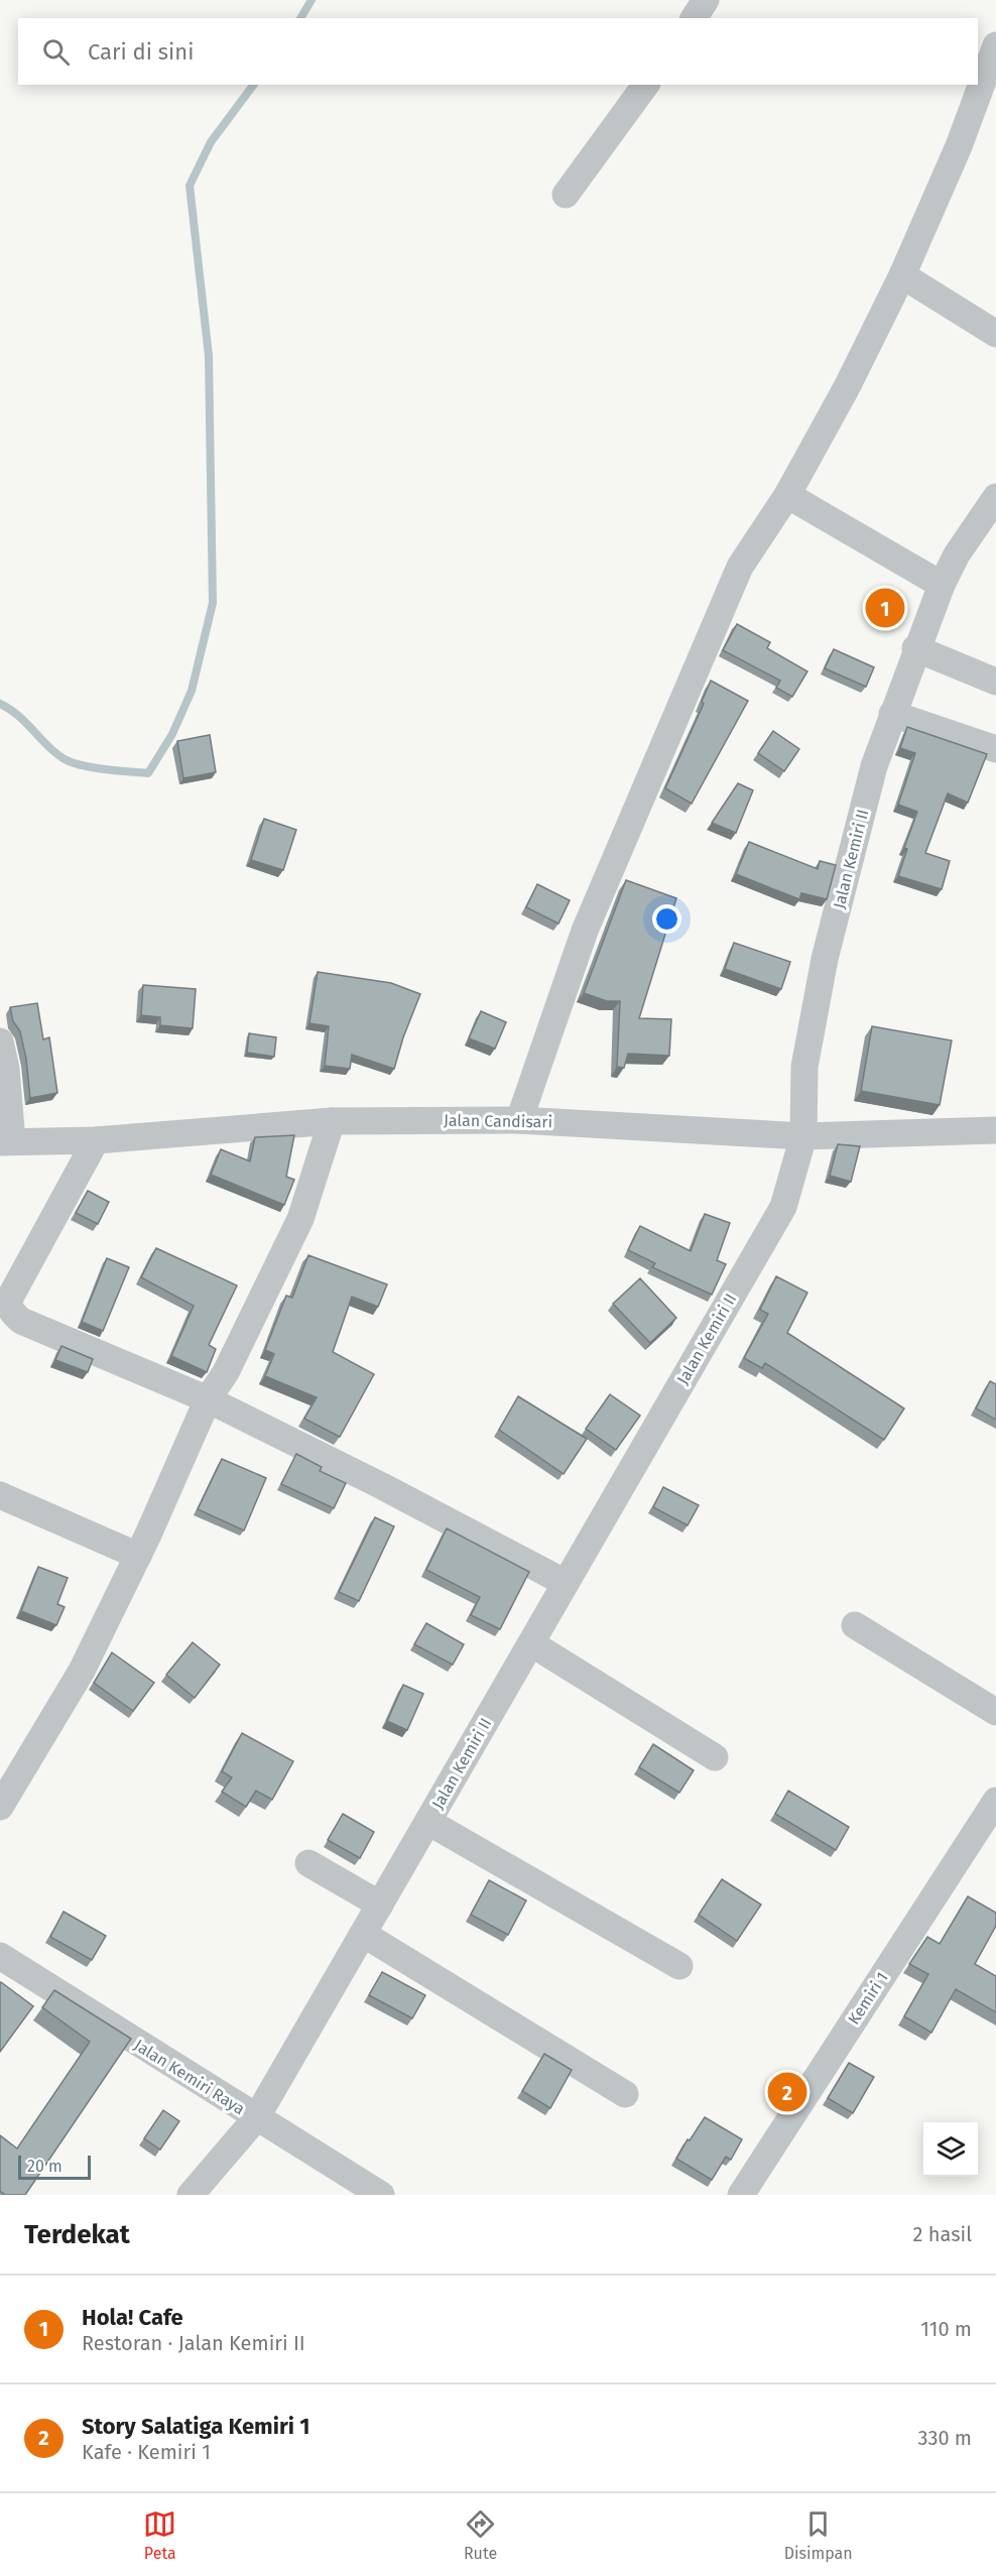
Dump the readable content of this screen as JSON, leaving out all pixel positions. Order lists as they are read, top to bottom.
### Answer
{
  "streets": {
    "street": [
      "Jalan Kemiri II",
      "Jalan Candisari",
      "Kemiri 1",
      "Jalan Kemiri Raya"
    ]
  },
  "crossings": [
    ["Jalan Kemiri II", "Jalan Candisari"],
    ["Jalan Kemiri II", "Jalan Kemiri Raya"]
  ],
  "scale_bar": "20 m",
  "page": {
    "search": "Cari di sini",
    "pins": ["1", "2"],
    "scale": "20 m",
    "heading": ["Terdekat", "2 hasil"],
    "list": [
      {
        "mark": "1",
        "name": "Hola! Cafe",
        "note": "Restoran · Jalan Kemiri II",
        "value": "110 m"
      },
      {
        "mark": "2",
        "name": "Story Salatiga Kemiri 1",
        "note": "Kafe · Kemiri 1",
        "value": "330 m"
      }
    ],
    "nav": ["Peta", "Rute", "Disimpan"]
  }
}
